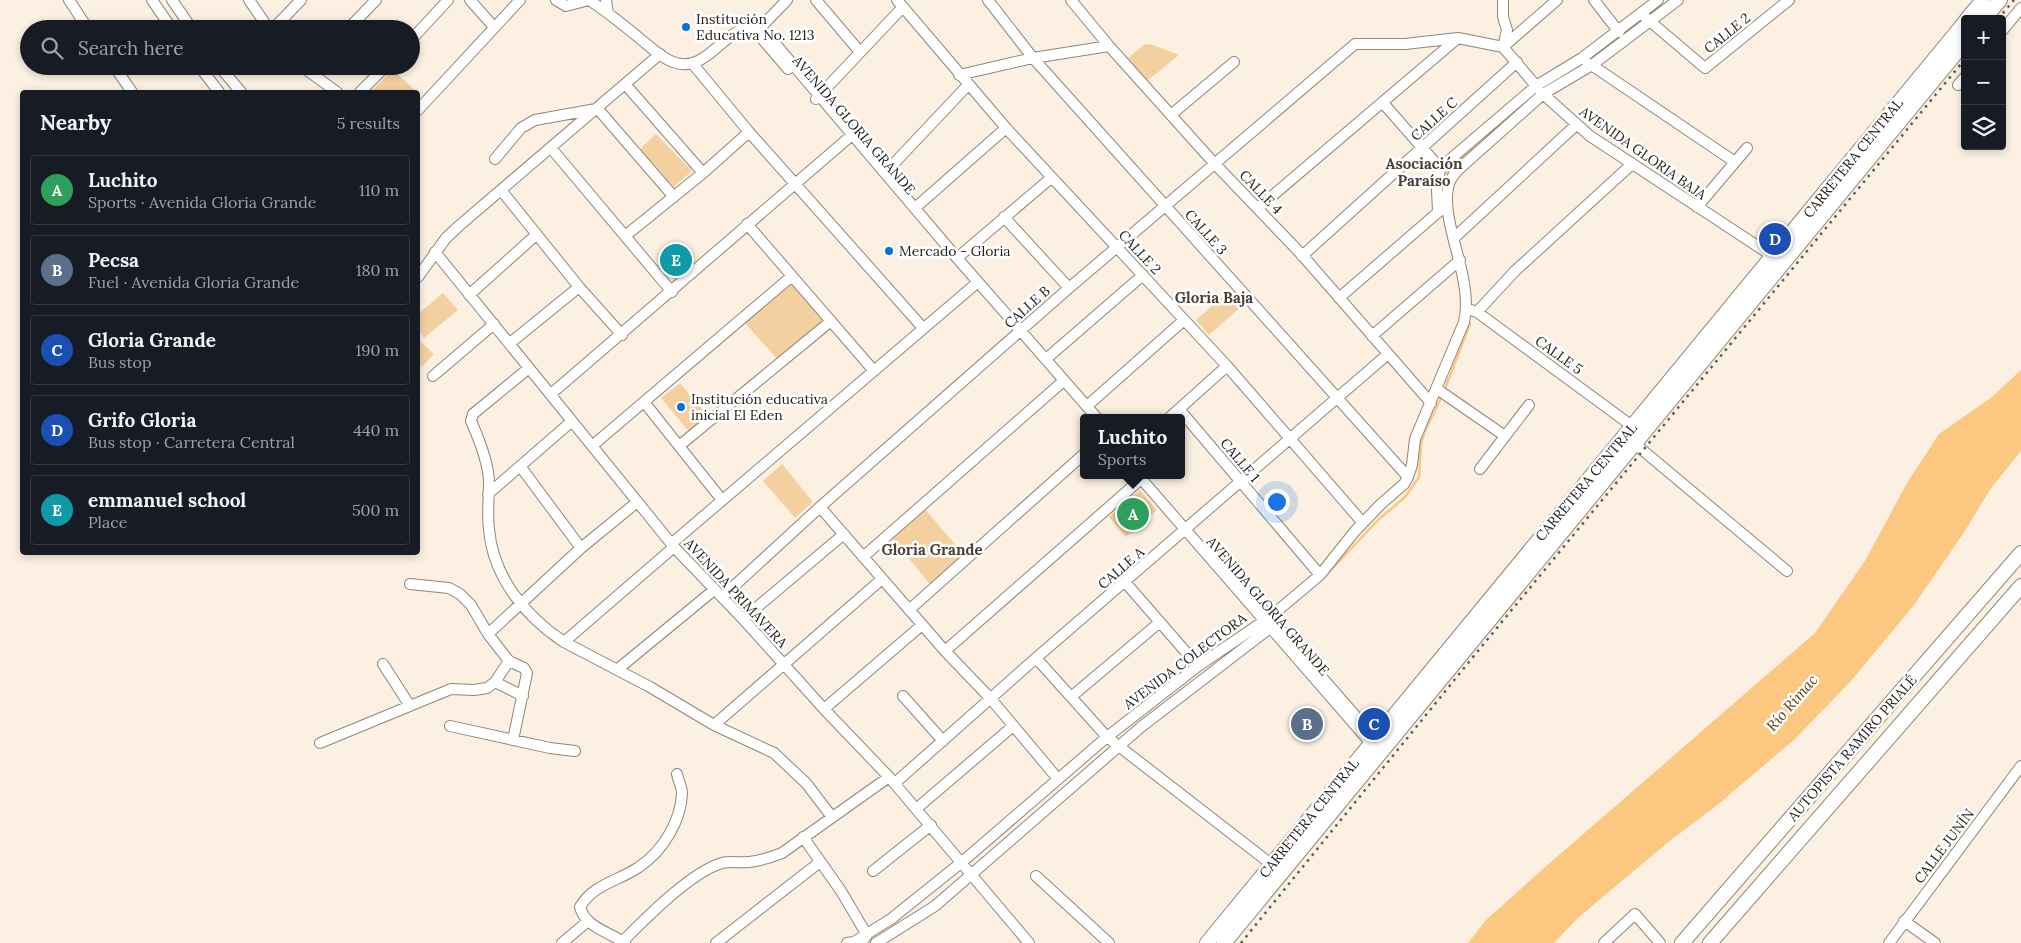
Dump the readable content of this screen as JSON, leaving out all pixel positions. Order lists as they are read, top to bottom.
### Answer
{
  "streets": {
    "highway": ["CARRETERA CENTRAL", "AUTOPISTA RAMIRO PRIALÉ"],
    "street": [
      "CALLE 2",
      "CALLE C",
      "AVENIDA GLORIA GRANDE",
      "AVENIDA GLORIA BAJA",
      "CALLE 4",
      "CALLE 3",
      "CALLE B",
      "CALLE 5",
      "CALLE 1",
      "CALLE A",
      "AVENIDA PRIMAVERA",
      "AVENIDA COLECTORA",
      "CALLE JUNÍN"
    ]
  },
  "crossings": [
    ["CALLE 2", "CALLE B"],
    ["CALLE 2", "CALLE A"],
    ["CALLE 2", "AVENIDA COLECTORA"],
    ["CALLE C", "AVENIDA GLORIA BAJA"],
    ["CALLE C", "CALLE 4"],
    ["AVENIDA GLORIA GRANDE", "CARRETERA CENTRAL"],
    ["AVENIDA GLORIA GRANDE", "CALLE B"],
    ["AVENIDA GLORIA GRANDE", "CALLE A"],
    ["AVENIDA GLORIA GRANDE", "AVENIDA COLECTORA"],
    ["AVENIDA GLORIA BAJA", "CARRETERA CENTRAL"],
    ["CARRETERA CENTRAL", "CALLE 5"],
    ["CALLE 4", "CALLE B"],
    ["CALLE 4", "CALLE A"],
    ["CALLE 4", "AVENIDA COLECTORA"],
    ["CALLE 3", "CALLE B"],
    ["CALLE 3", "CALLE A"],
    ["CALLE 3", "AVENIDA COLECTORA"],
    ["CALLE B", "AVENIDA PRIMAVERA"],
    ["CALLE 5", "AVENIDA COLECTORA"],
    ["CALLE 1", "CALLE A"],
    ["CALLE 1", "AVENIDA COLECTORA"],
    ["CALLE A", "AVENIDA PRIMAVERA"],
    ["AVENIDA PRIMAVERA", "AVENIDA COLECTORA"]
  ],
  "districts": ["Asociación Paraíso", "Gloria Baja", "Gloria Grande"],
  "water": ["Río Rímac"],
  "places": ["Institución Educativa No. 1213", "Mercado - Gloria", "Institución educativa inicial El Eden"],
  "page": {
    "map_buttons": ["+", "−"],
    "search": "Search here",
    "heading": ["Nearby", "5 results"],
    "list": [
      {
        "mark": "A",
        "name": "Luchito",
        "note": "Sports · Avenida Gloria Grande",
        "value": "110 m"
      },
      {
        "mark": "B",
        "name": "Pecsa",
        "note": "Fuel · Avenida Gloria Grande",
        "value": "180 m"
      },
      {
        "mark": "C",
        "name": "Gloria Grande",
        "note": "Bus stop",
        "value": "190 m"
      },
      {
        "mark": "D",
        "name": "Grifo Gloria",
        "note": "Bus stop · Carretera Central",
        "value": "440 m"
      },
      {
        "mark": "E",
        "name": "emmanuel school",
        "note": "Place",
        "value": "500 m"
      }
    ],
    "pins": [
      "D",
      "E",
      "A",
      "B",
      "C"
    ],
    "popup": ["Luchito", "Sports"]
  }
}
